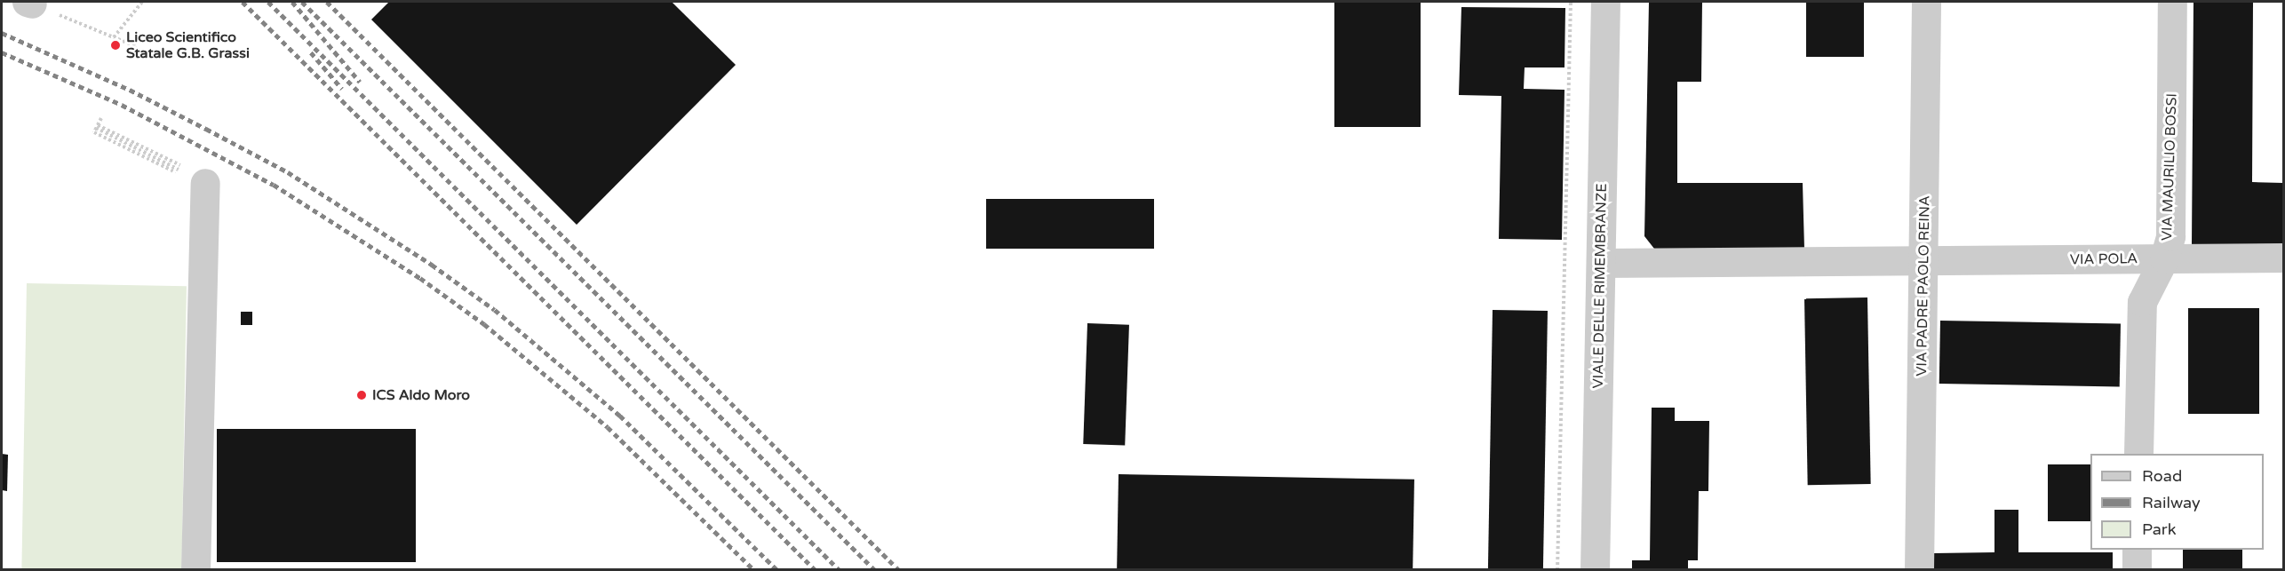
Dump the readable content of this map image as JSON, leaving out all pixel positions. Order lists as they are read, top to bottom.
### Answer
{
  "streets": {
    "street": [
      "VIA MAURILIO BOSSI",
      "VIA POLA",
      "VIALE DELLE RIMEMBRANZE",
      "VIA PADRE PAOLO REINA"
    ]
  },
  "crossings": [
    ["VIA MAURILIO BOSSI", "VIA POLA"],
    ["VIA POLA", "VIALE DELLE RIMEMBRANZE"],
    ["VIA POLA", "VIA PADRE PAOLO REINA"]
  ],
  "places": ["Liceo Scientifico Statale G.B. Grassi", "ICS Aldo Moro"],
  "legend": ["Road", "Railway", "Park"]
}
